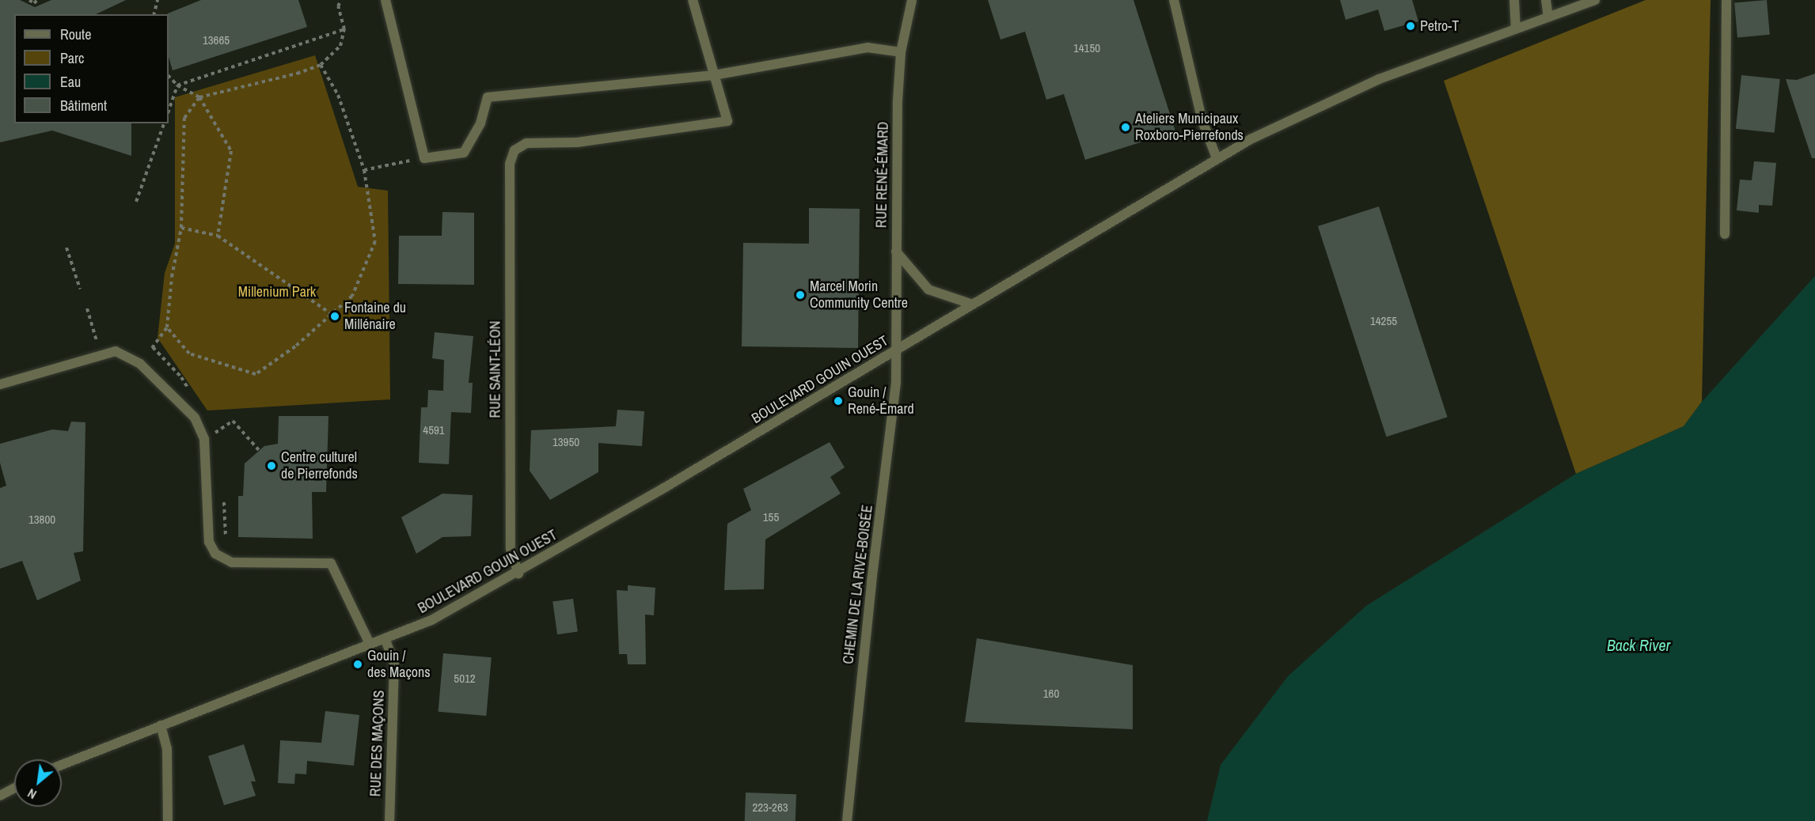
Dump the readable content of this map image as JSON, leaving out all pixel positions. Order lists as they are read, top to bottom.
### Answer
{
  "streets": {
    "street": [
      "RUE RENÉ-ÉMARD",
      "RUE SAINT-LÉON",
      "BOULEVARD GOUIN OUEST",
      "CHEMIN DE LA RIVE-BOISÉE",
      "RUE DES MAÇONS"
    ]
  },
  "crossings": [
    ["RUE RENÉ-ÉMARD", "BOULEVARD GOUIN OUEST"],
    ["RUE RENÉ-ÉMARD", "CHEMIN DE LA RIVE-BOISÉE"],
    ["RUE SAINT-LÉON", "BOULEVARD GOUIN OUEST"],
    ["BOULEVARD GOUIN OUEST", "CHEMIN DE LA RIVE-BOISÉE"],
    ["BOULEVARD GOUIN OUEST", "RUE DES MAÇONS"]
  ],
  "water": ["Back River"],
  "parks": ["Millenium Park"],
  "places": [
    "Petro-T",
    "Ateliers Municipaux Roxboro-Pierrefonds",
    "Marcel Morin Community Centre",
    "Fontaine du Millénaire",
    "Gouin / René-Émard",
    "Centre culturel de Pierrefonds",
    "Gouin / des Maçons"
  ],
  "house_numbers": [
    "13665",
    "14150",
    "14255",
    "4591",
    "13950",
    "155",
    "13800",
    "5012",
    "160",
    "223-263"
  ],
  "legend": [
    "Route",
    "Parc",
    "Eau",
    "Bâtiment"
  ],
  "north": "bottom left"
}
